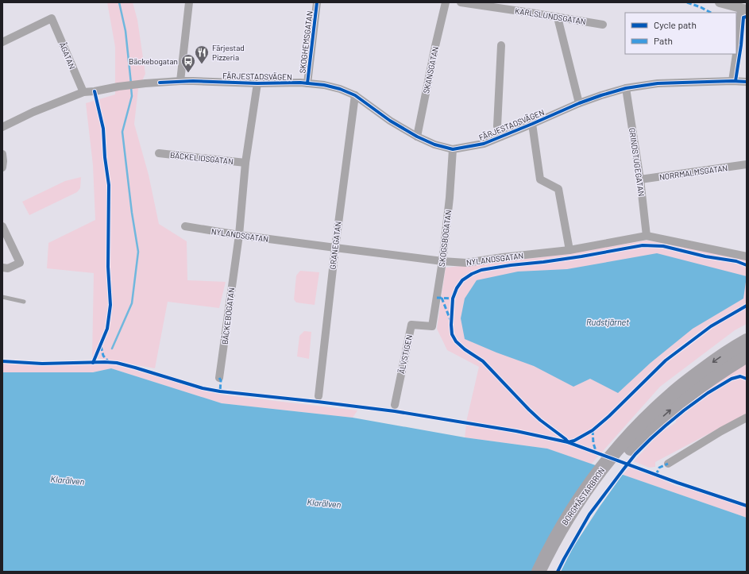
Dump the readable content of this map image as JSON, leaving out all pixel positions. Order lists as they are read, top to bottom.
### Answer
{
  "streets": {
    "highway": ["BORGMÄSTARBRON"],
    "street": [
      "KARLSLUNDSGATAN",
      "SKOGHEMSGATAN",
      "ÅGATAN",
      "SKANSGATAN",
      "FÄRJESTADSVÄGEN",
      "BÄCKELIDSGATAN",
      "GRINDSTUGEGATAN",
      "NORRMALMSGATAN",
      "NYLANDSGATAN",
      "SKOGSBOGATAN",
      "GRANEGATAN",
      "BÄCKEBOGATAN",
      "ÄLVSTIGEN"
    ]
  },
  "crossings": [
    ["SKOGHEMSGATAN", "FÄRJESTADSVÄGEN"],
    ["ÅGATAN", "FÄRJESTADSVÄGEN"],
    ["SKANSGATAN", "FÄRJESTADSVÄGEN"],
    ["FÄRJESTADSVÄGEN", "GRINDSTUGEGATAN"],
    ["FÄRJESTADSVÄGEN", "SKOGSBOGATAN"],
    ["FÄRJESTADSVÄGEN", "GRANEGATAN"],
    ["FÄRJESTADSVÄGEN", "BÄCKEBOGATAN"],
    ["BÄCKELIDSGATAN", "BÄCKEBOGATAN"],
    ["GRINDSTUGEGATAN", "NORRMALMSGATAN"],
    ["GRINDSTUGEGATAN", "NYLANDSGATAN"],
    ["NYLANDSGATAN", "SKOGSBOGATAN"],
    ["NYLANDSGATAN", "GRANEGATAN"],
    ["NYLANDSGATAN", "BÄCKEBOGATAN"],
    ["SKOGSBOGATAN", "ÄLVSTIGEN"]
  ],
  "water": ["Rudstjärnet", "Klarälven"],
  "places": {
    "restaurant": ["Färjestad Pizzeria"],
    "bus stop": ["Bäckebogatan"]
  },
  "legend": ["Cycle path", "Path"]
}
